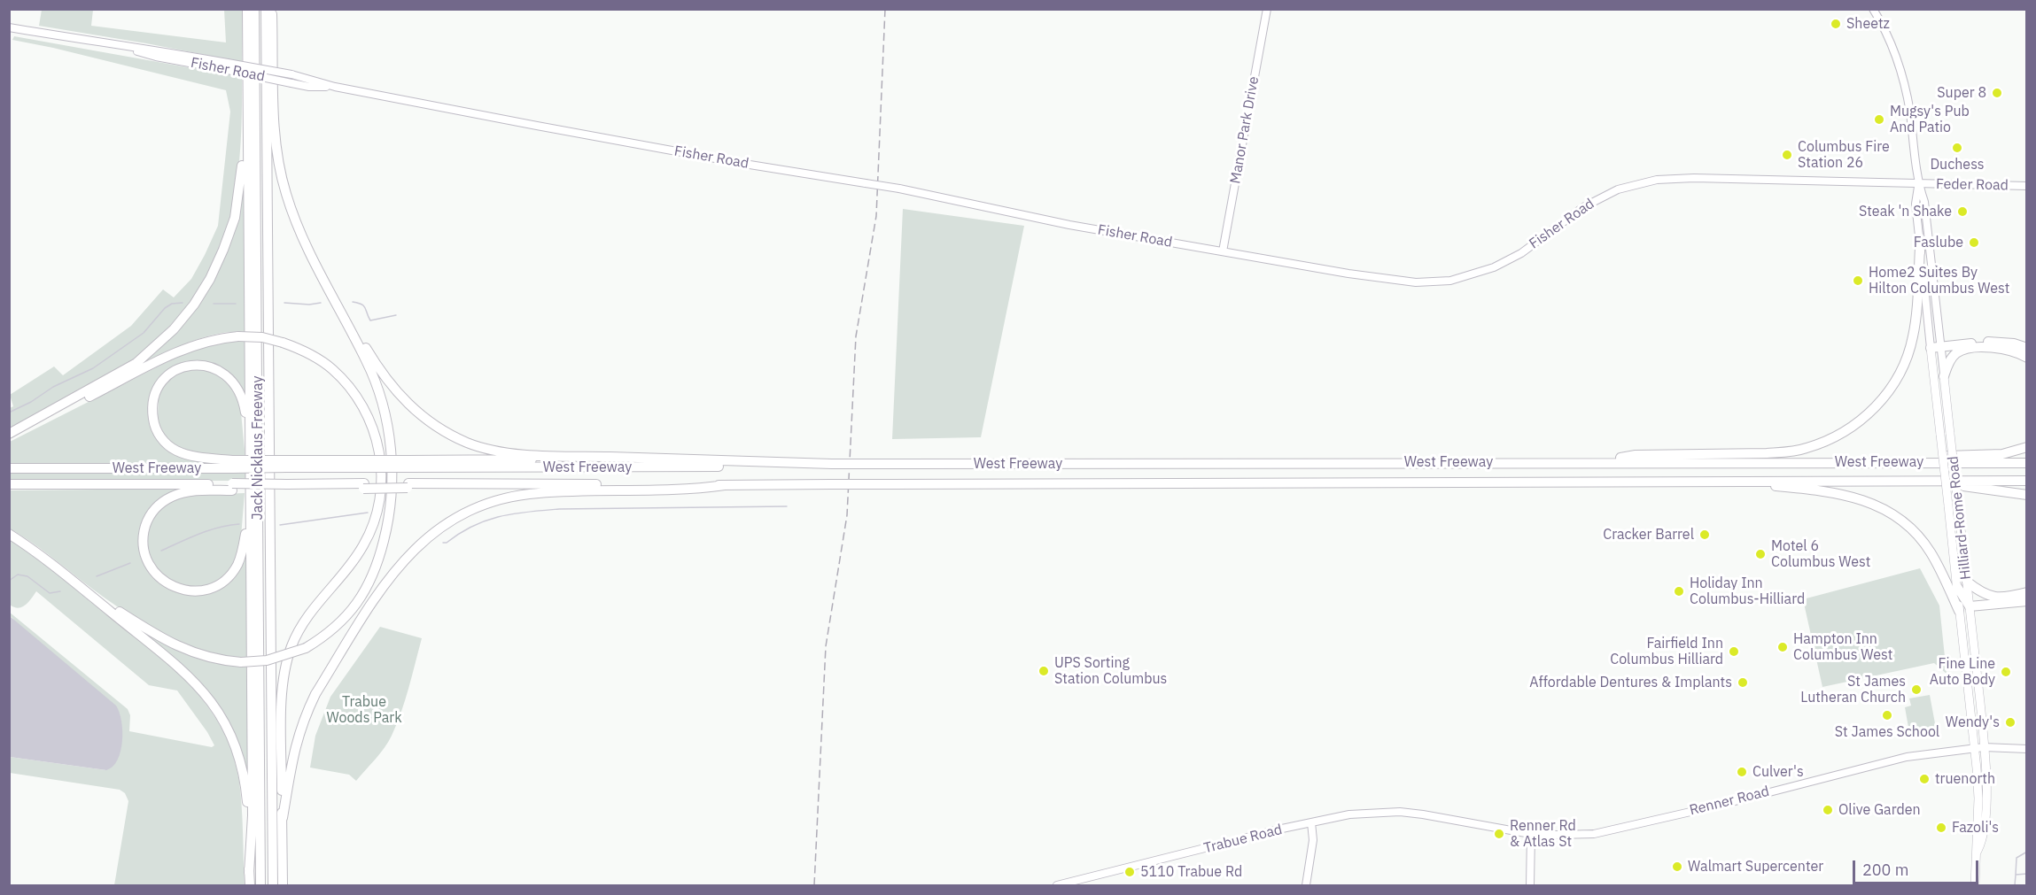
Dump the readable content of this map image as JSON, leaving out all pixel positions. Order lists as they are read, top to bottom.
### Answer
{
  "streets": {
    "highway": ["Jack Nicklaus Freeway", "West Freeway"],
    "main road": [
      "Fisher Road",
      "Manor Park Drive",
      "Feder Road",
      "Hilliard-Rome Road",
      "Renner Road",
      "Trabue Road"
    ]
  },
  "crossings": [
    ["Fisher Road", "Manor Park Drive"],
    ["Fisher Road", "Feder Road"],
    ["Fisher Road", "Hilliard-Rome Road"],
    ["Feder Road", "Hilliard-Rome Road"],
    ["Hilliard-Rome Road", "Renner Road"],
    ["Renner Road", "Trabue Road"]
  ],
  "parks": ["Trabue Woods Park"],
  "places": [
    "Sheetz",
    "Super 8",
    "Mugsy's Pub And Patio",
    "Duchess",
    "Columbus Fire Station 26",
    "Steak 'n Shake",
    "Faslube",
    "Home2 Suites By Hilton Columbus West",
    "Cracker Barrel",
    "Motel 6 Columbus West",
    "Holiday Inn Columbus-Hilliard",
    "Hampton Inn Columbus West",
    "Fairfield Inn Columbus Hilliard",
    "UPS Sorting Station Columbus",
    "Fine Line Auto Body",
    "Affordable Dentures & Implants",
    "St James Lutheran Church",
    "St James School",
    "Wendy's",
    "Culver's",
    "truenorth",
    "Olive Garden",
    "Fazoli's",
    "Renner Rd & Atlas St",
    "Walmart Supercenter",
    "5110 Trabue Rd"
  ],
  "scale_bar": "200 m"
}
